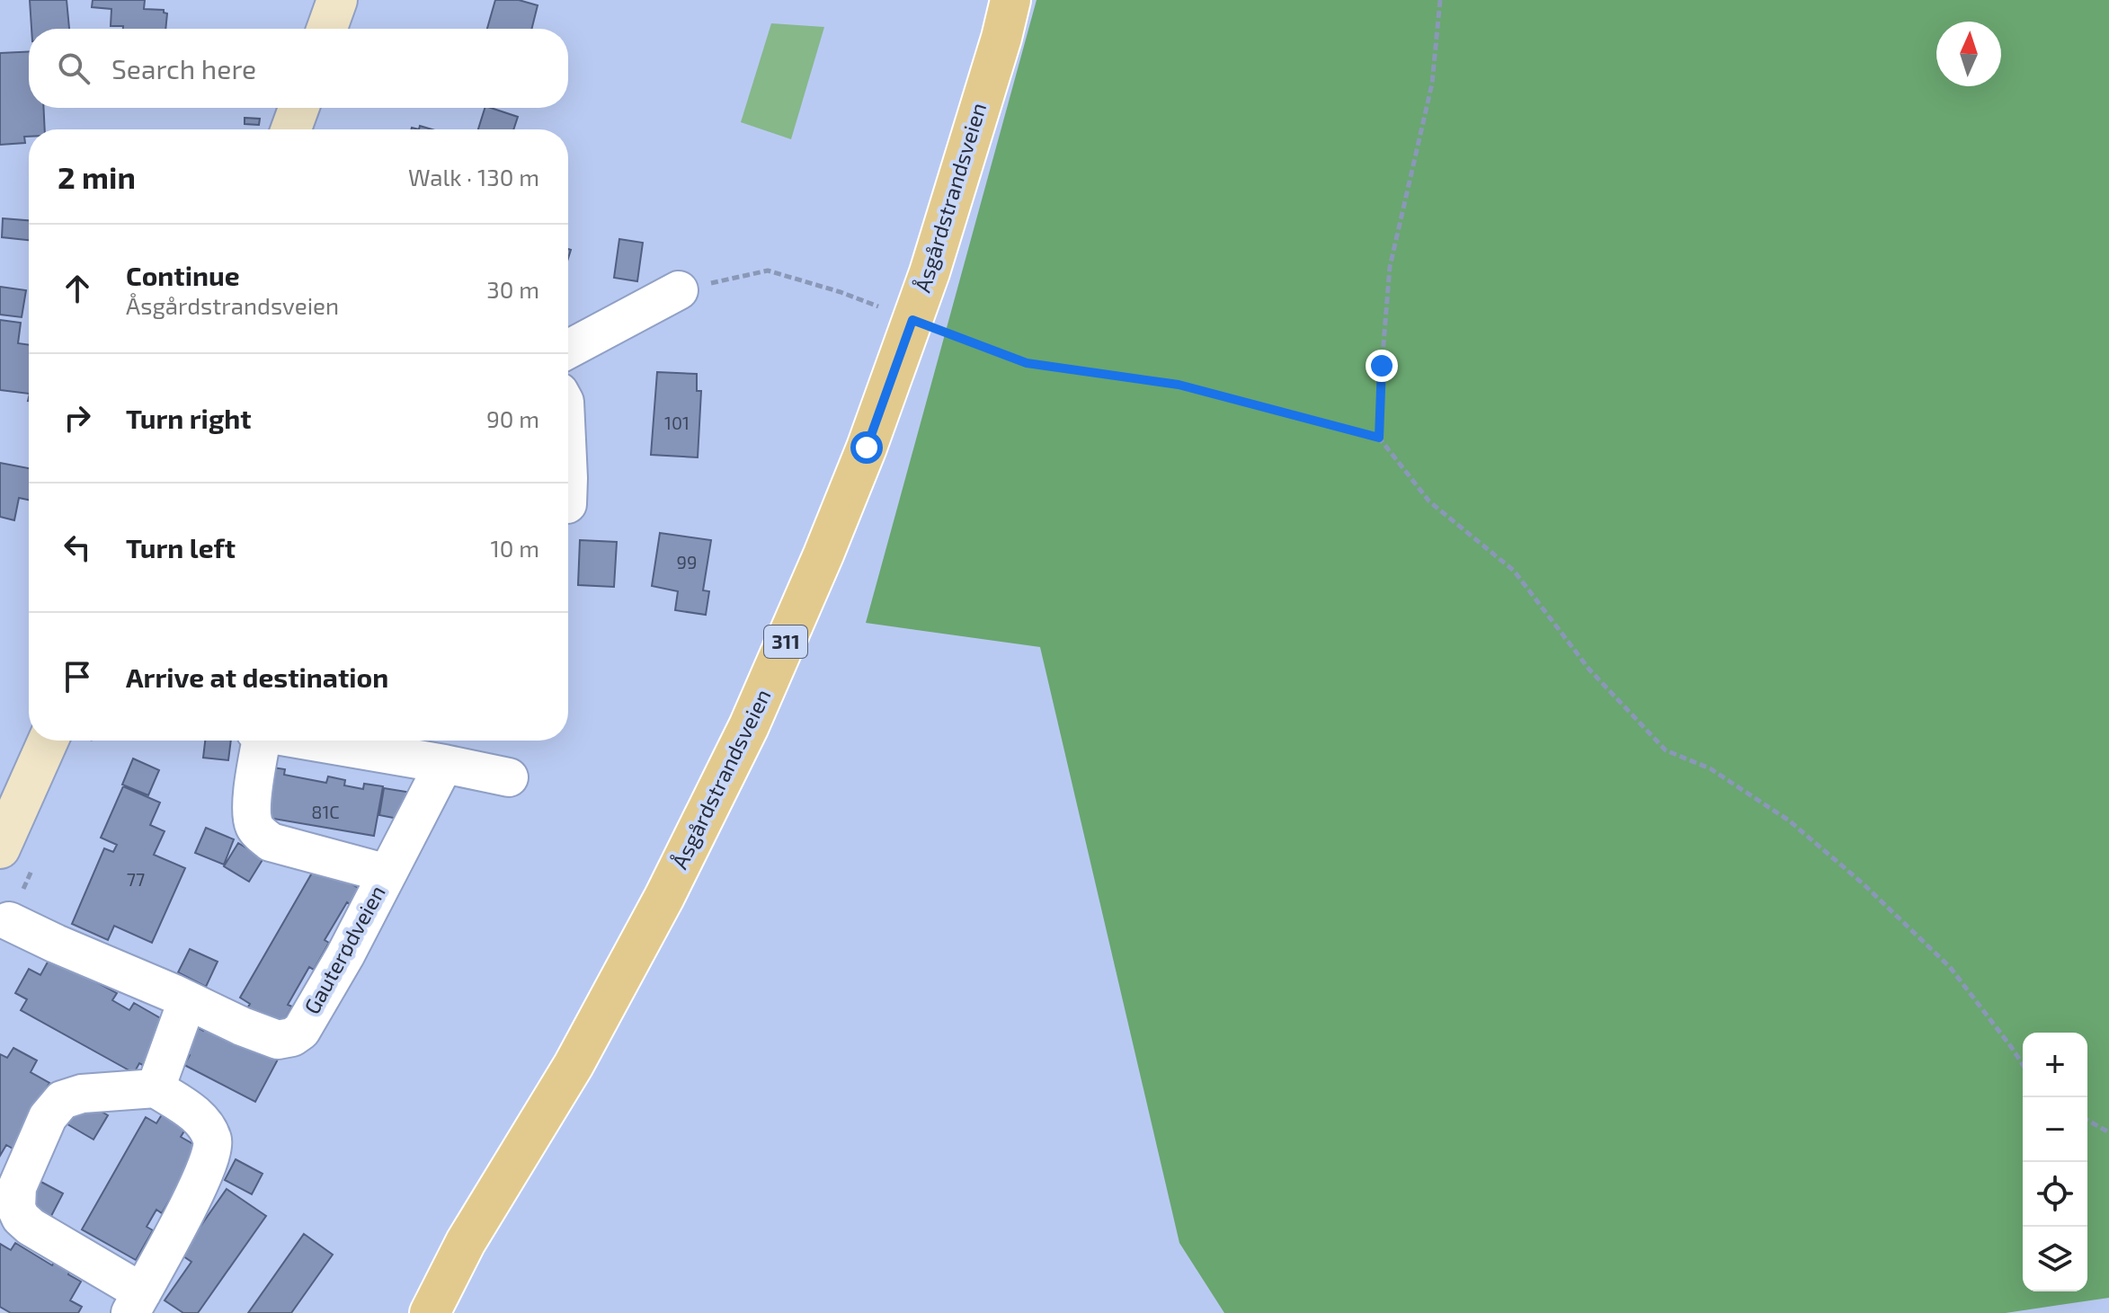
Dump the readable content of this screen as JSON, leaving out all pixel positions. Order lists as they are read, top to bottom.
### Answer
{
  "streets": {
    "main road": ["Åsgårdstrandsveien", "311"],
    "street": ["Gauterødveien"]
  },
  "house_numbers": [
    "101",
    "99",
    "81C",
    "77"
  ],
  "north": "top",
  "page": {
    "search": "Search here",
    "heading": ["2 min", "Walk · 130 m"],
    "list": [
      ["Continue", "Åsgårdstrandsveien", "30 m"],
      ["Turn right", "90 m"],
      ["Turn left", "10 m"],
      "Arrive at destination"
    ],
    "map_buttons": ["+", "−"]
  }
}
